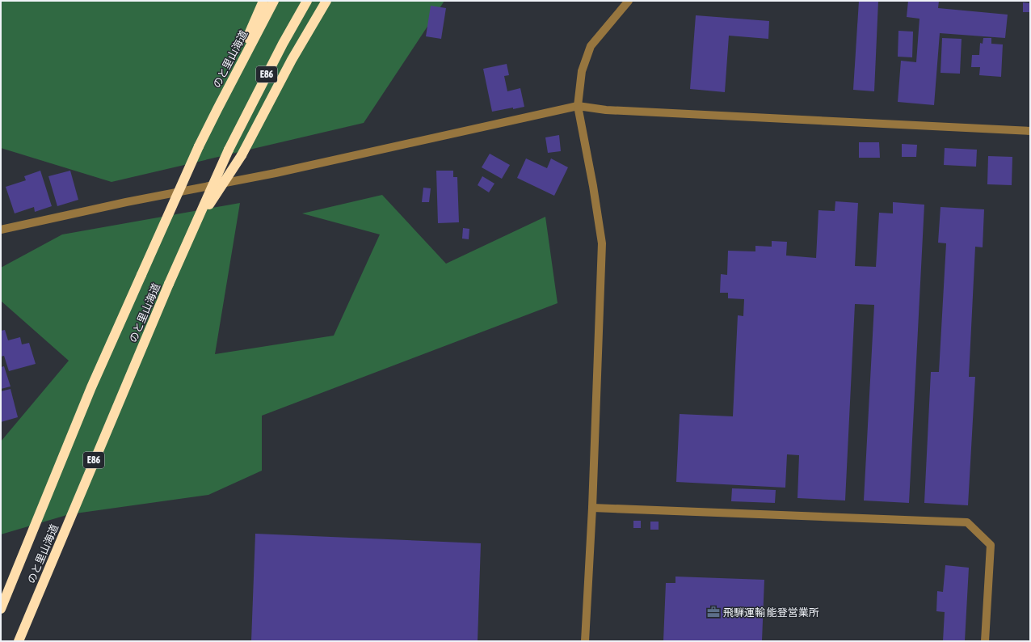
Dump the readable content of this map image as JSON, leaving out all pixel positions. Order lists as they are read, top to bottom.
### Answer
{
  "streets": {
    "highway": ["のと里山海道", "E86"]
  },
  "places": {
    "office": ["飛騨運輸 能登営業所"]
  }
}
